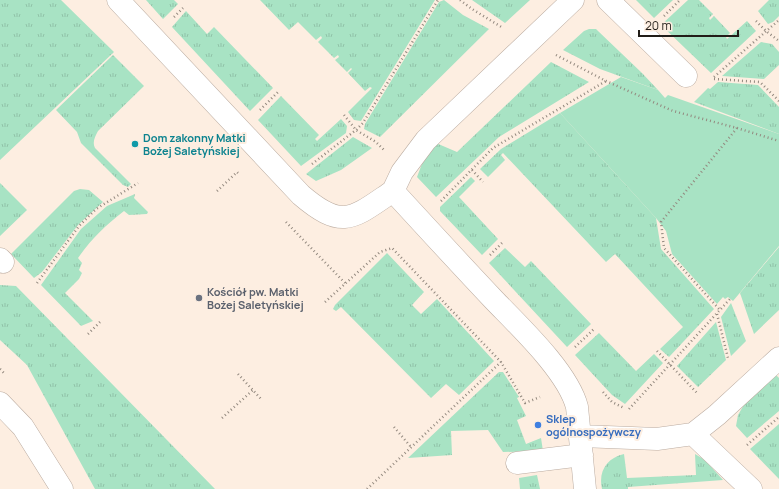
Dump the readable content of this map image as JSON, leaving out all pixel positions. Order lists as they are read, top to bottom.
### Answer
{
  "places": ["Dom zakonny Matki Bożej Saletyńskiej", "Kościół pw. Matki Bożej Saletyńskiej", "Sklep ogólnospożywczy"],
  "scale_bar": "20 m"
}
